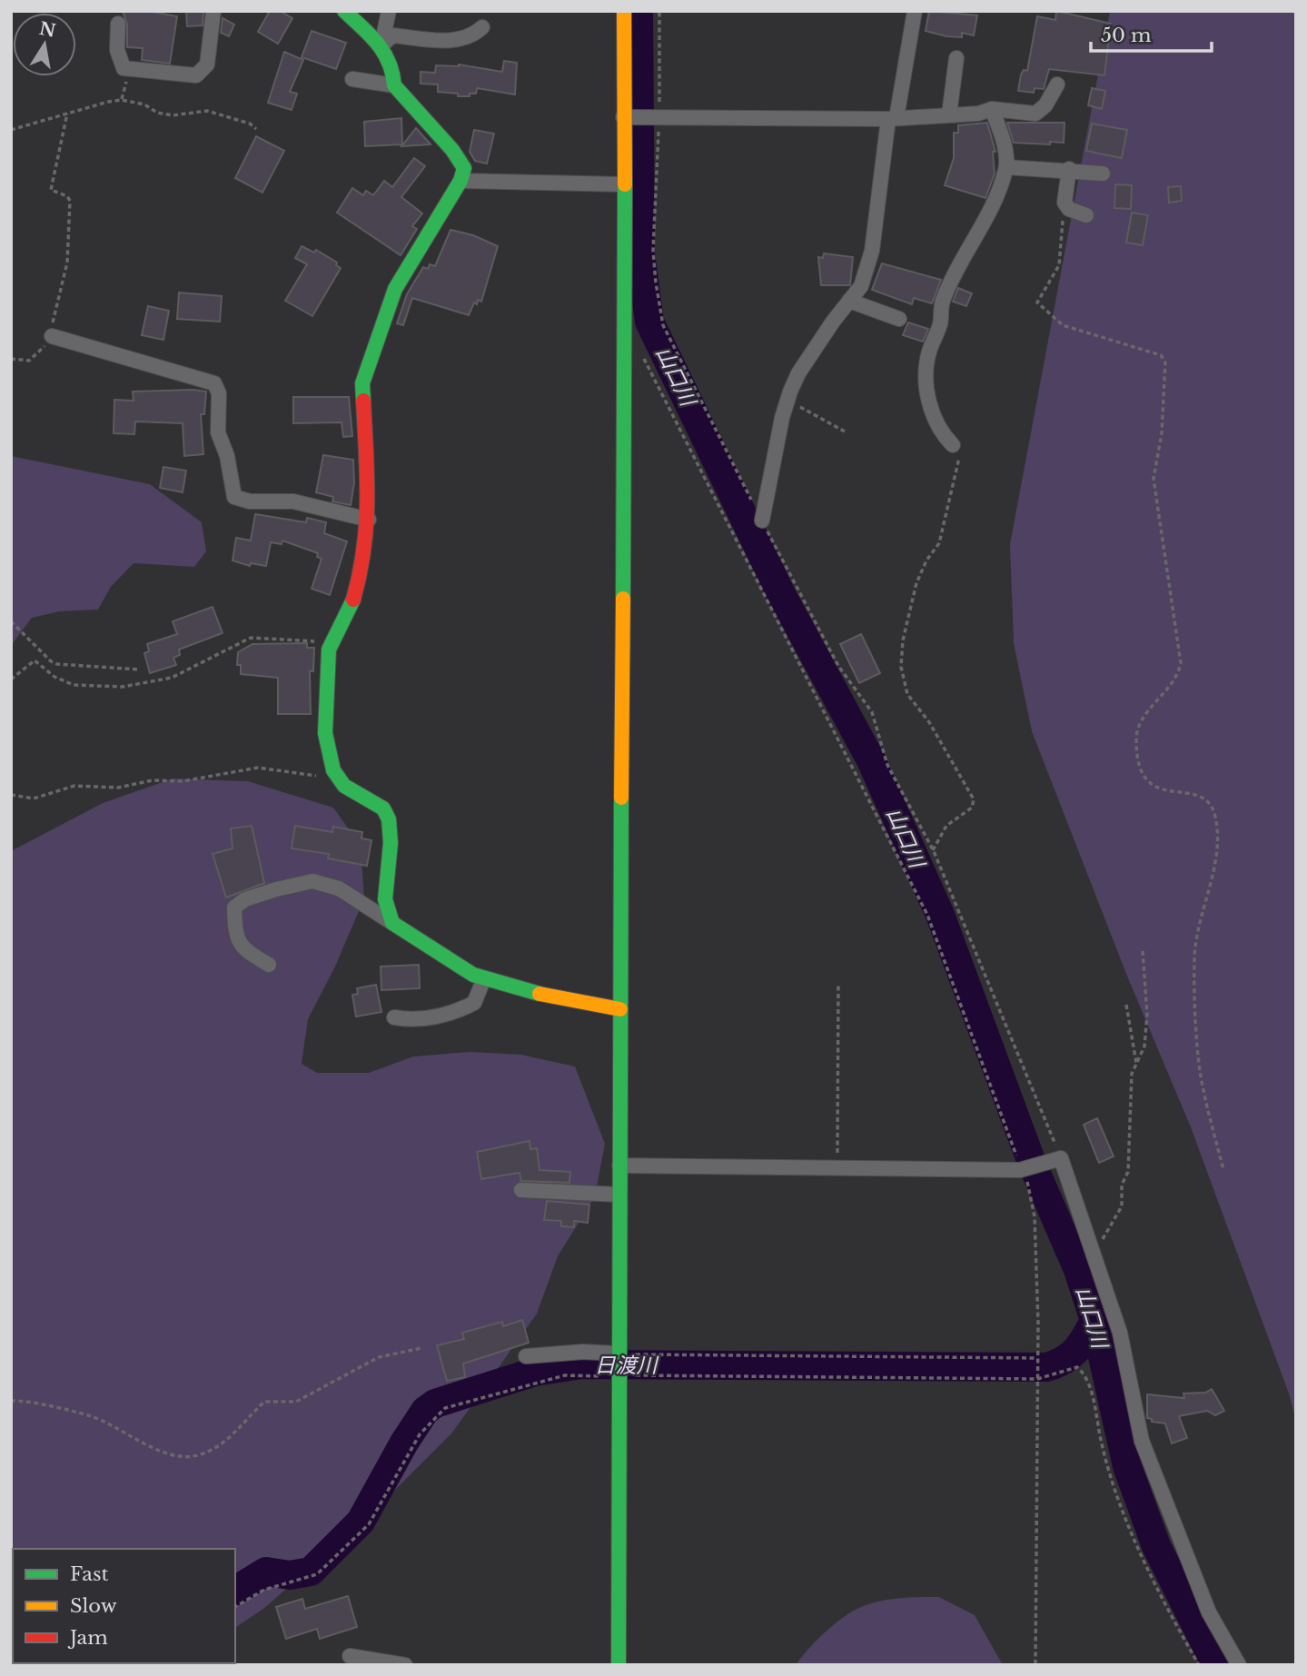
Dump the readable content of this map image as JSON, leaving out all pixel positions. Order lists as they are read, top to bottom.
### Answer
{
  "water": ["山口川", "日渡川"],
  "legend": ["Fast", "Slow", "Jam"],
  "scale_bar": "50 m",
  "north": "top"
}
